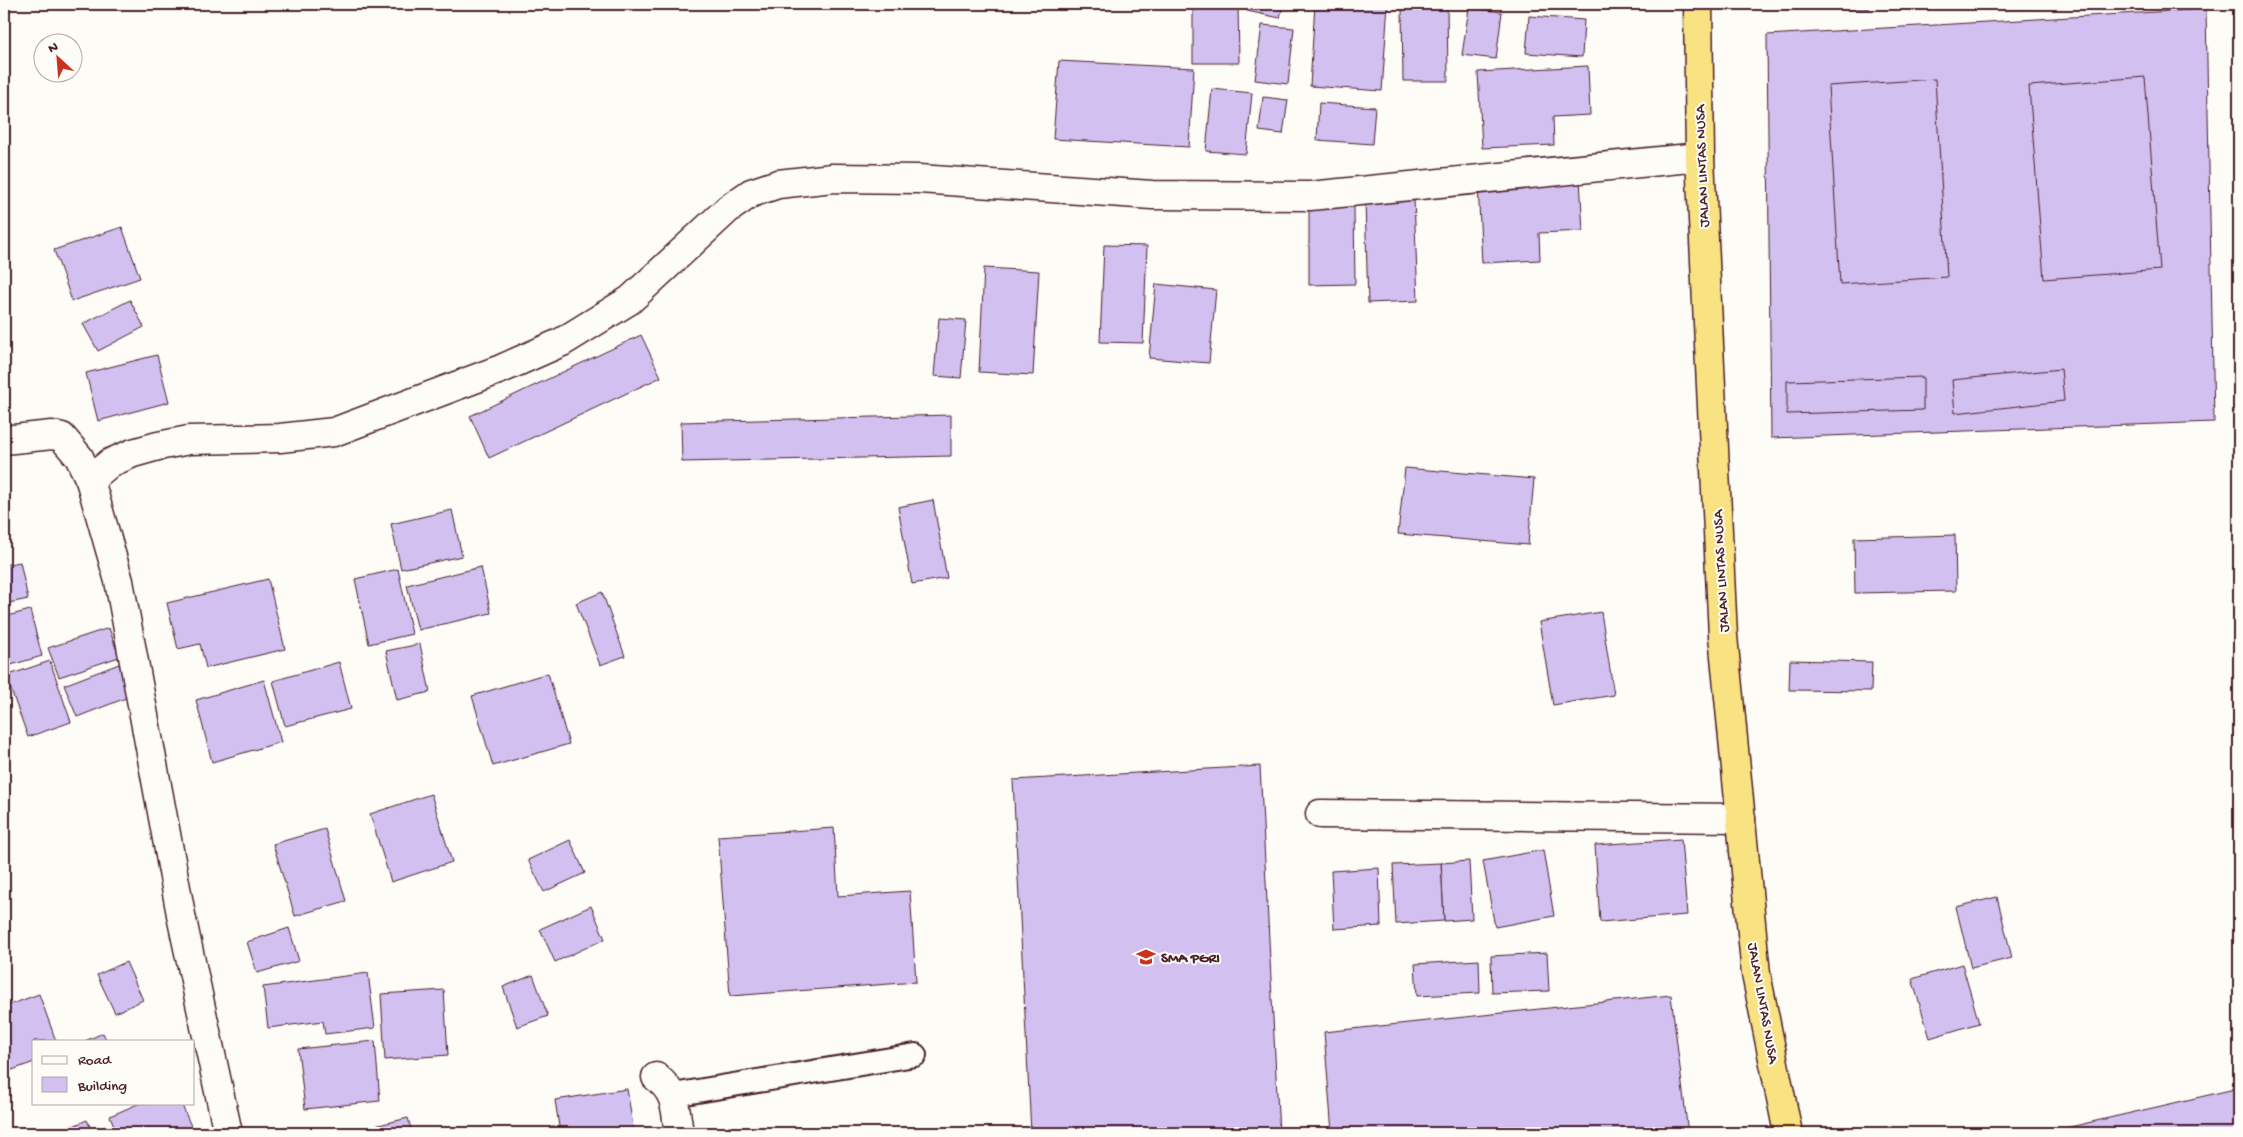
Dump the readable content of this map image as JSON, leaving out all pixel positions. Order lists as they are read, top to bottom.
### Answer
{
  "streets": {
    "highway": ["JALAN LINTAS NUSA"]
  },
  "places": {
    "school or university": ["SMA PGRI"]
  },
  "legend": ["Road", "Building"],
  "north": "top left"
}
